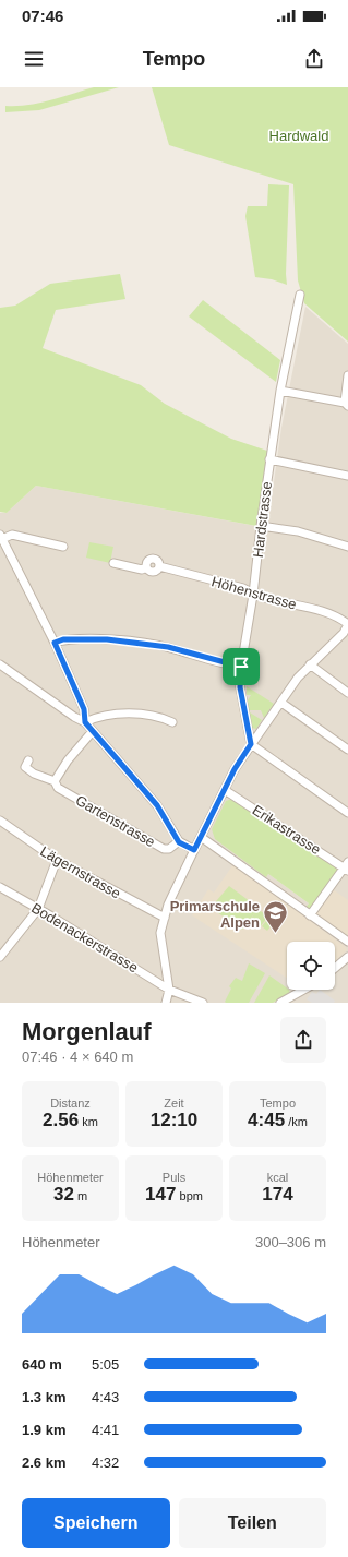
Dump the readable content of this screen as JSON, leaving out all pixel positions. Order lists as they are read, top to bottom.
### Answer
{
  "streets": {
    "street": [
      "Hardstrasse",
      "Höhenstrasse",
      "Gartenstrasse",
      "Erikastrasse",
      "Lägernstrasse",
      "Bodenackerstrasse"
    ]
  },
  "crossings": [
    ["Hardstrasse", "Höhenstrasse"]
  ],
  "parks": ["Hardwald"],
  "places": {
    "school or university": ["Primarschule Alpen"]
  },
  "page": {
    "status": "07:46",
    "header": "Tempo",
    "heading": ["Morgenlauf", "07:46 · 4 × 640 m"],
    "stats": [
      ["Distanz", "2.56 km"],
      ["Zeit", "12:10"],
      ["Tempo", "4:45 /km"],
      ["Höhenmeter", "32 m"],
      ["Puls", "147 bpm"],
      ["kcal", "174"]
    ],
    "chart": ["Höhenmeter", "300–306 m"],
    "list": [
      {
        "name": "640 m",
        "note": "5:05"
      },
      {
        "name": "1.3 km",
        "note": "4:43"
      },
      {
        "name": "1.9 km",
        "note": "4:41"
      },
      {
        "name": "2.6 km",
        "note": "4:32"
      }
    ],
    "buttons": ["Speichern", "Teilen"]
  }
}
